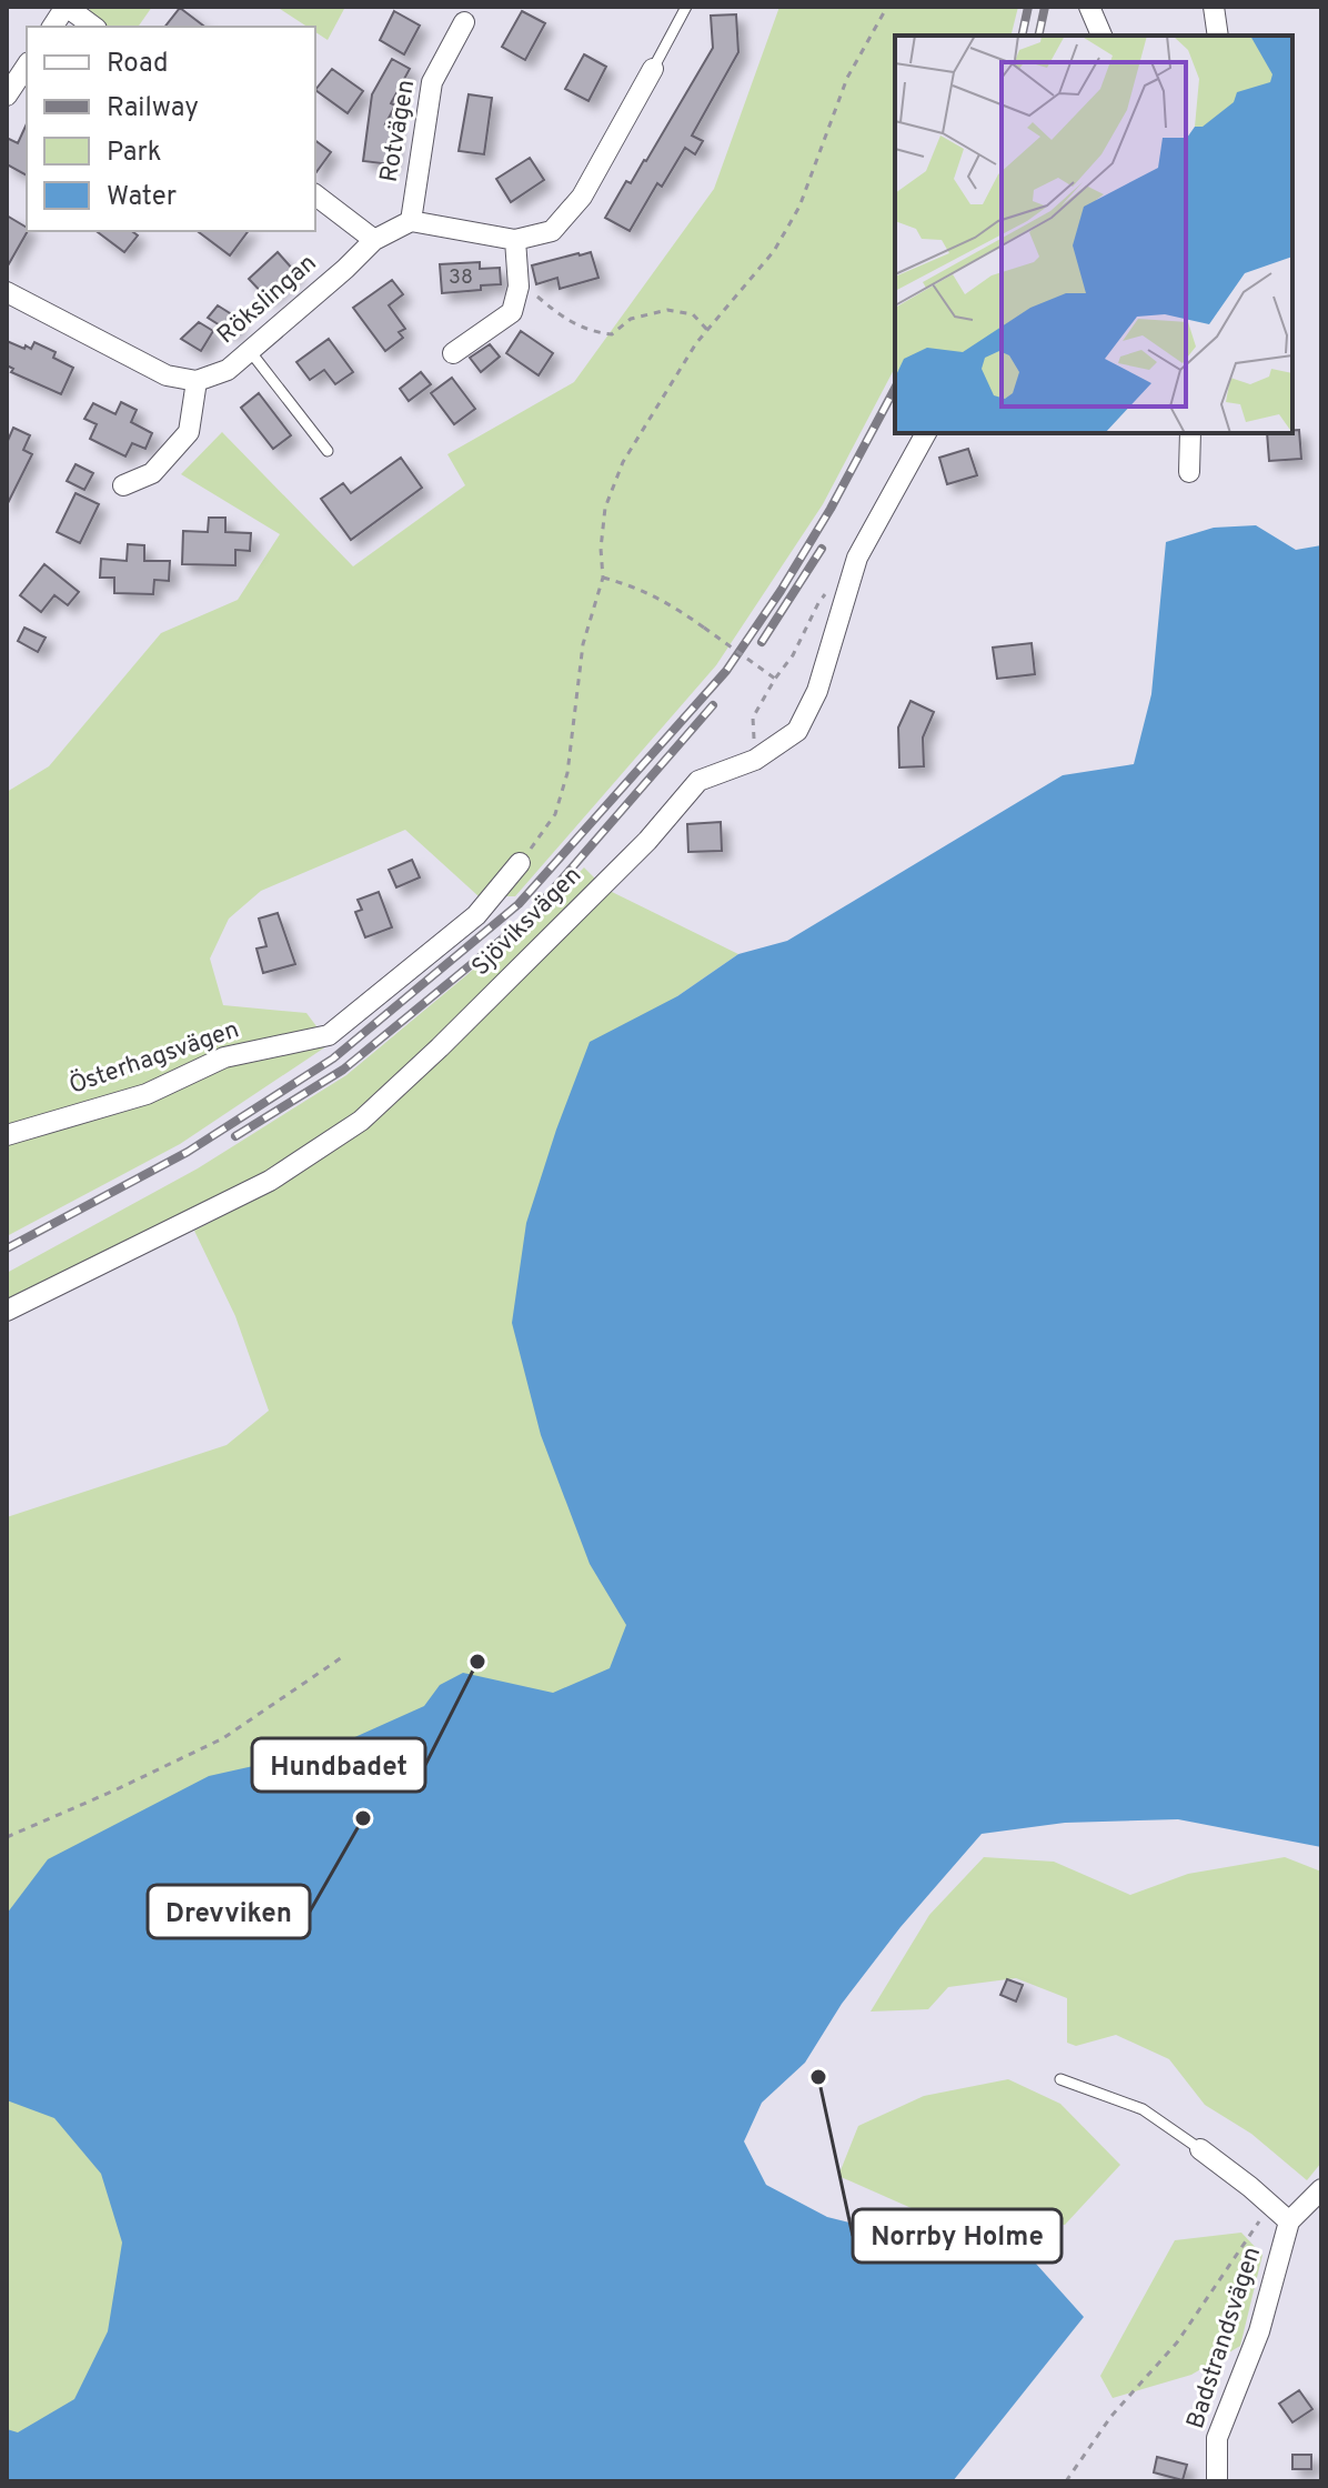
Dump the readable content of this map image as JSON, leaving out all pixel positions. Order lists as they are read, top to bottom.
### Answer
{
  "streets": {
    "street": [
      "Rotvägen",
      "Rökslingan",
      "Sjöviksvägen",
      "Österhagsvägen",
      "Badstrandsvägen"
    ]
  },
  "crossings": [
    ["Rotvägen", "Rökslingan"]
  ],
  "places": ["Hundbadet", "Drevviken", "Norrby Holme"],
  "house_numbers": ["38"],
  "legend": [
    "Road",
    "Railway",
    "Park",
    "Water"
  ]
}
